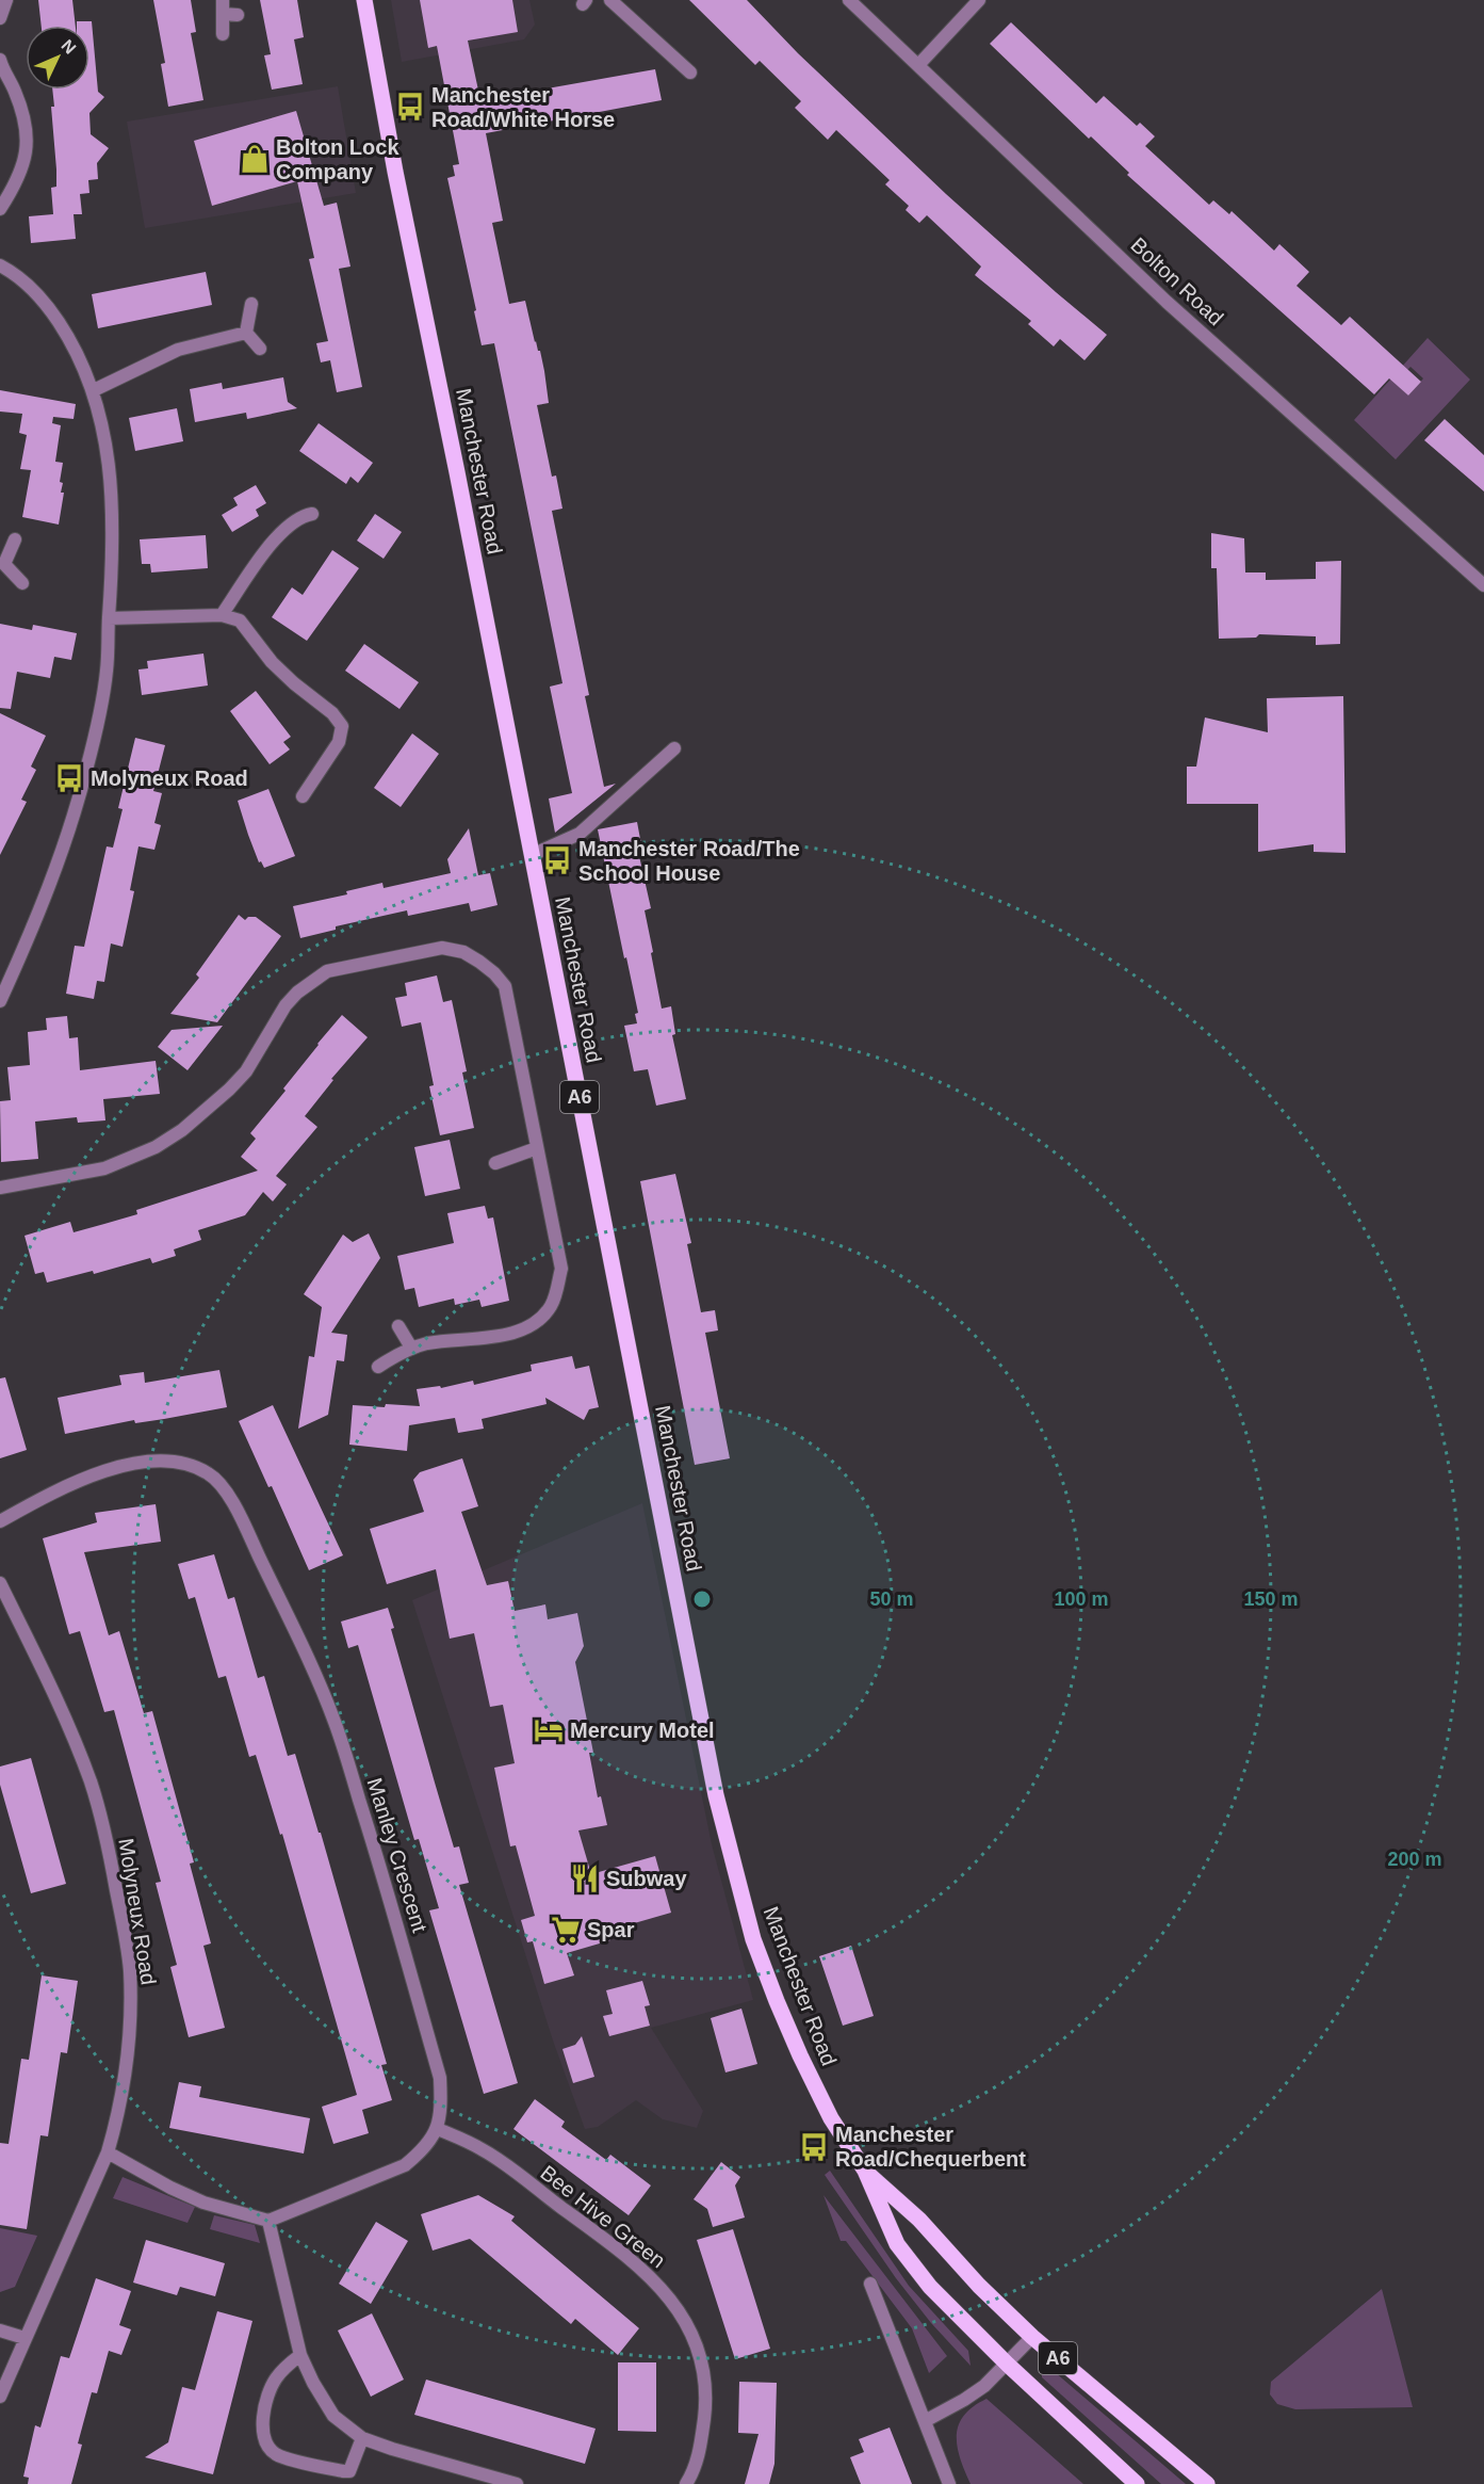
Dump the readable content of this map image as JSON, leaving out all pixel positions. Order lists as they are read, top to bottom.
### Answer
{
  "streets": {
    "main road": ["Manchester Road", "A6"],
    "street": [
      "Bolton Road",
      "Manley Crescent",
      "Molyneux Road",
      "Bee Hive Green"
    ]
  },
  "crossings": [
    ["Manley Crescent", "Bee Hive Green"]
  ],
  "places": {
    "bus stop": [
      "Manchester Road/White Horse",
      "Molyneux Road",
      "Manchester Road/The School House",
      "Manchester Road/Chequerbent"
    ],
    "shop": ["Bolton Lock Company"],
    "hotel": ["Mercury Motel"],
    "restaurant": ["Subway"],
    "supermarket": ["Spar"]
  },
  "north": "top right",
  "rings": [
    "50 m",
    "100 m",
    "150 m",
    "200 m"
  ]
}
